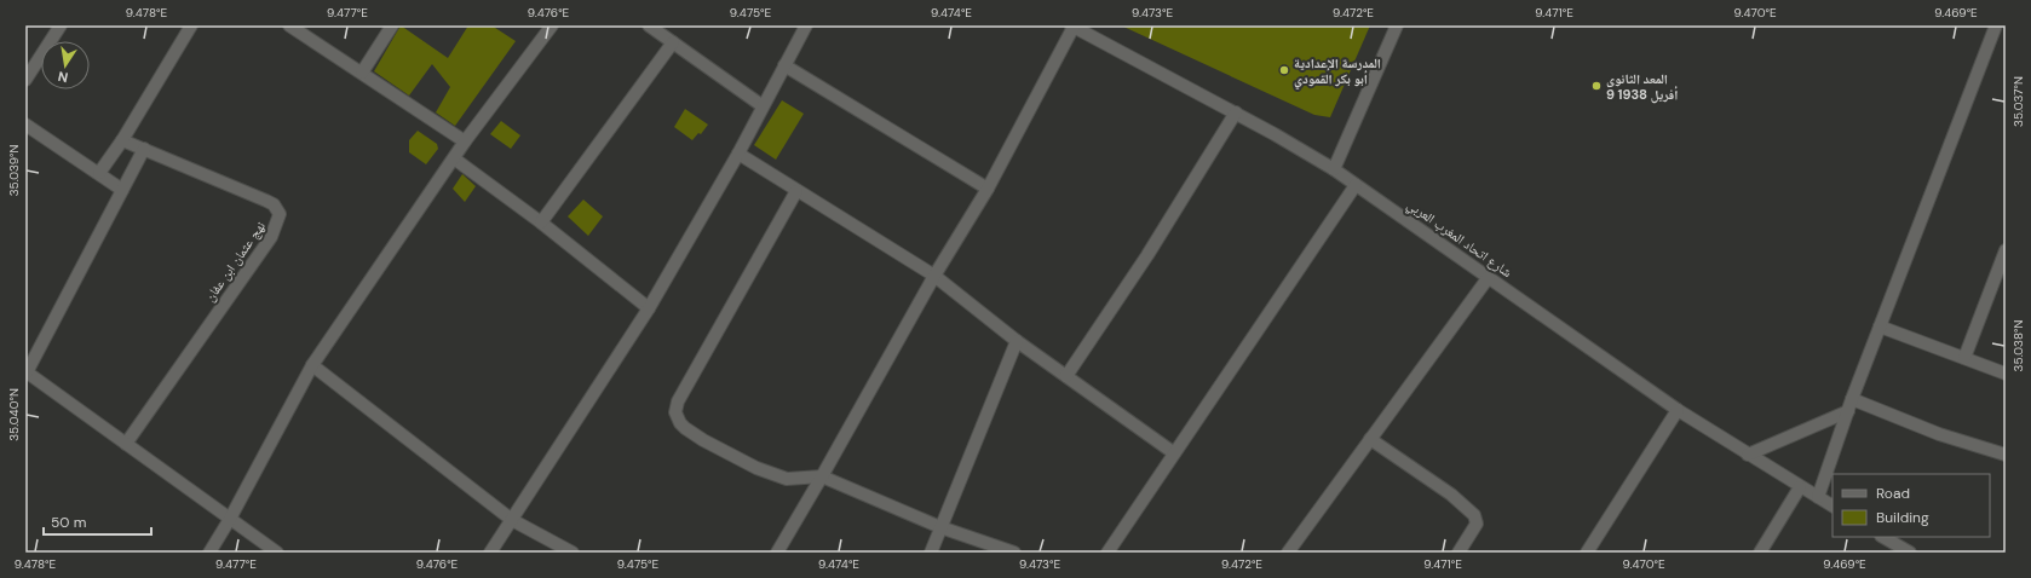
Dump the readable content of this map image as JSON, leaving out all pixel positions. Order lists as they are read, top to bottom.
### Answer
{
  "streets": {
    "street": ["شارع اتحاد المغرب العربي", "نهج عثمان ابن عفان"]
  },
  "places": ["المدرسة الإعدادية أبو بكر القمودي", "المعد الثانوي 9 أفريل 1938"],
  "legend": ["Road", "Building"],
  "scale_bar": "50 m",
  "north": "bottom",
  "coordinates": [
    "9.478°E",
    "9.477°E",
    "9.476°E",
    "9.475°E",
    "9.474°E",
    "9.473°E",
    "9.472°E",
    "9.471°E",
    "9.470°E",
    "9.469°E",
    "35.037°N",
    "35.039°N",
    "35.038°N",
    "35.040°N"
  ]
}
